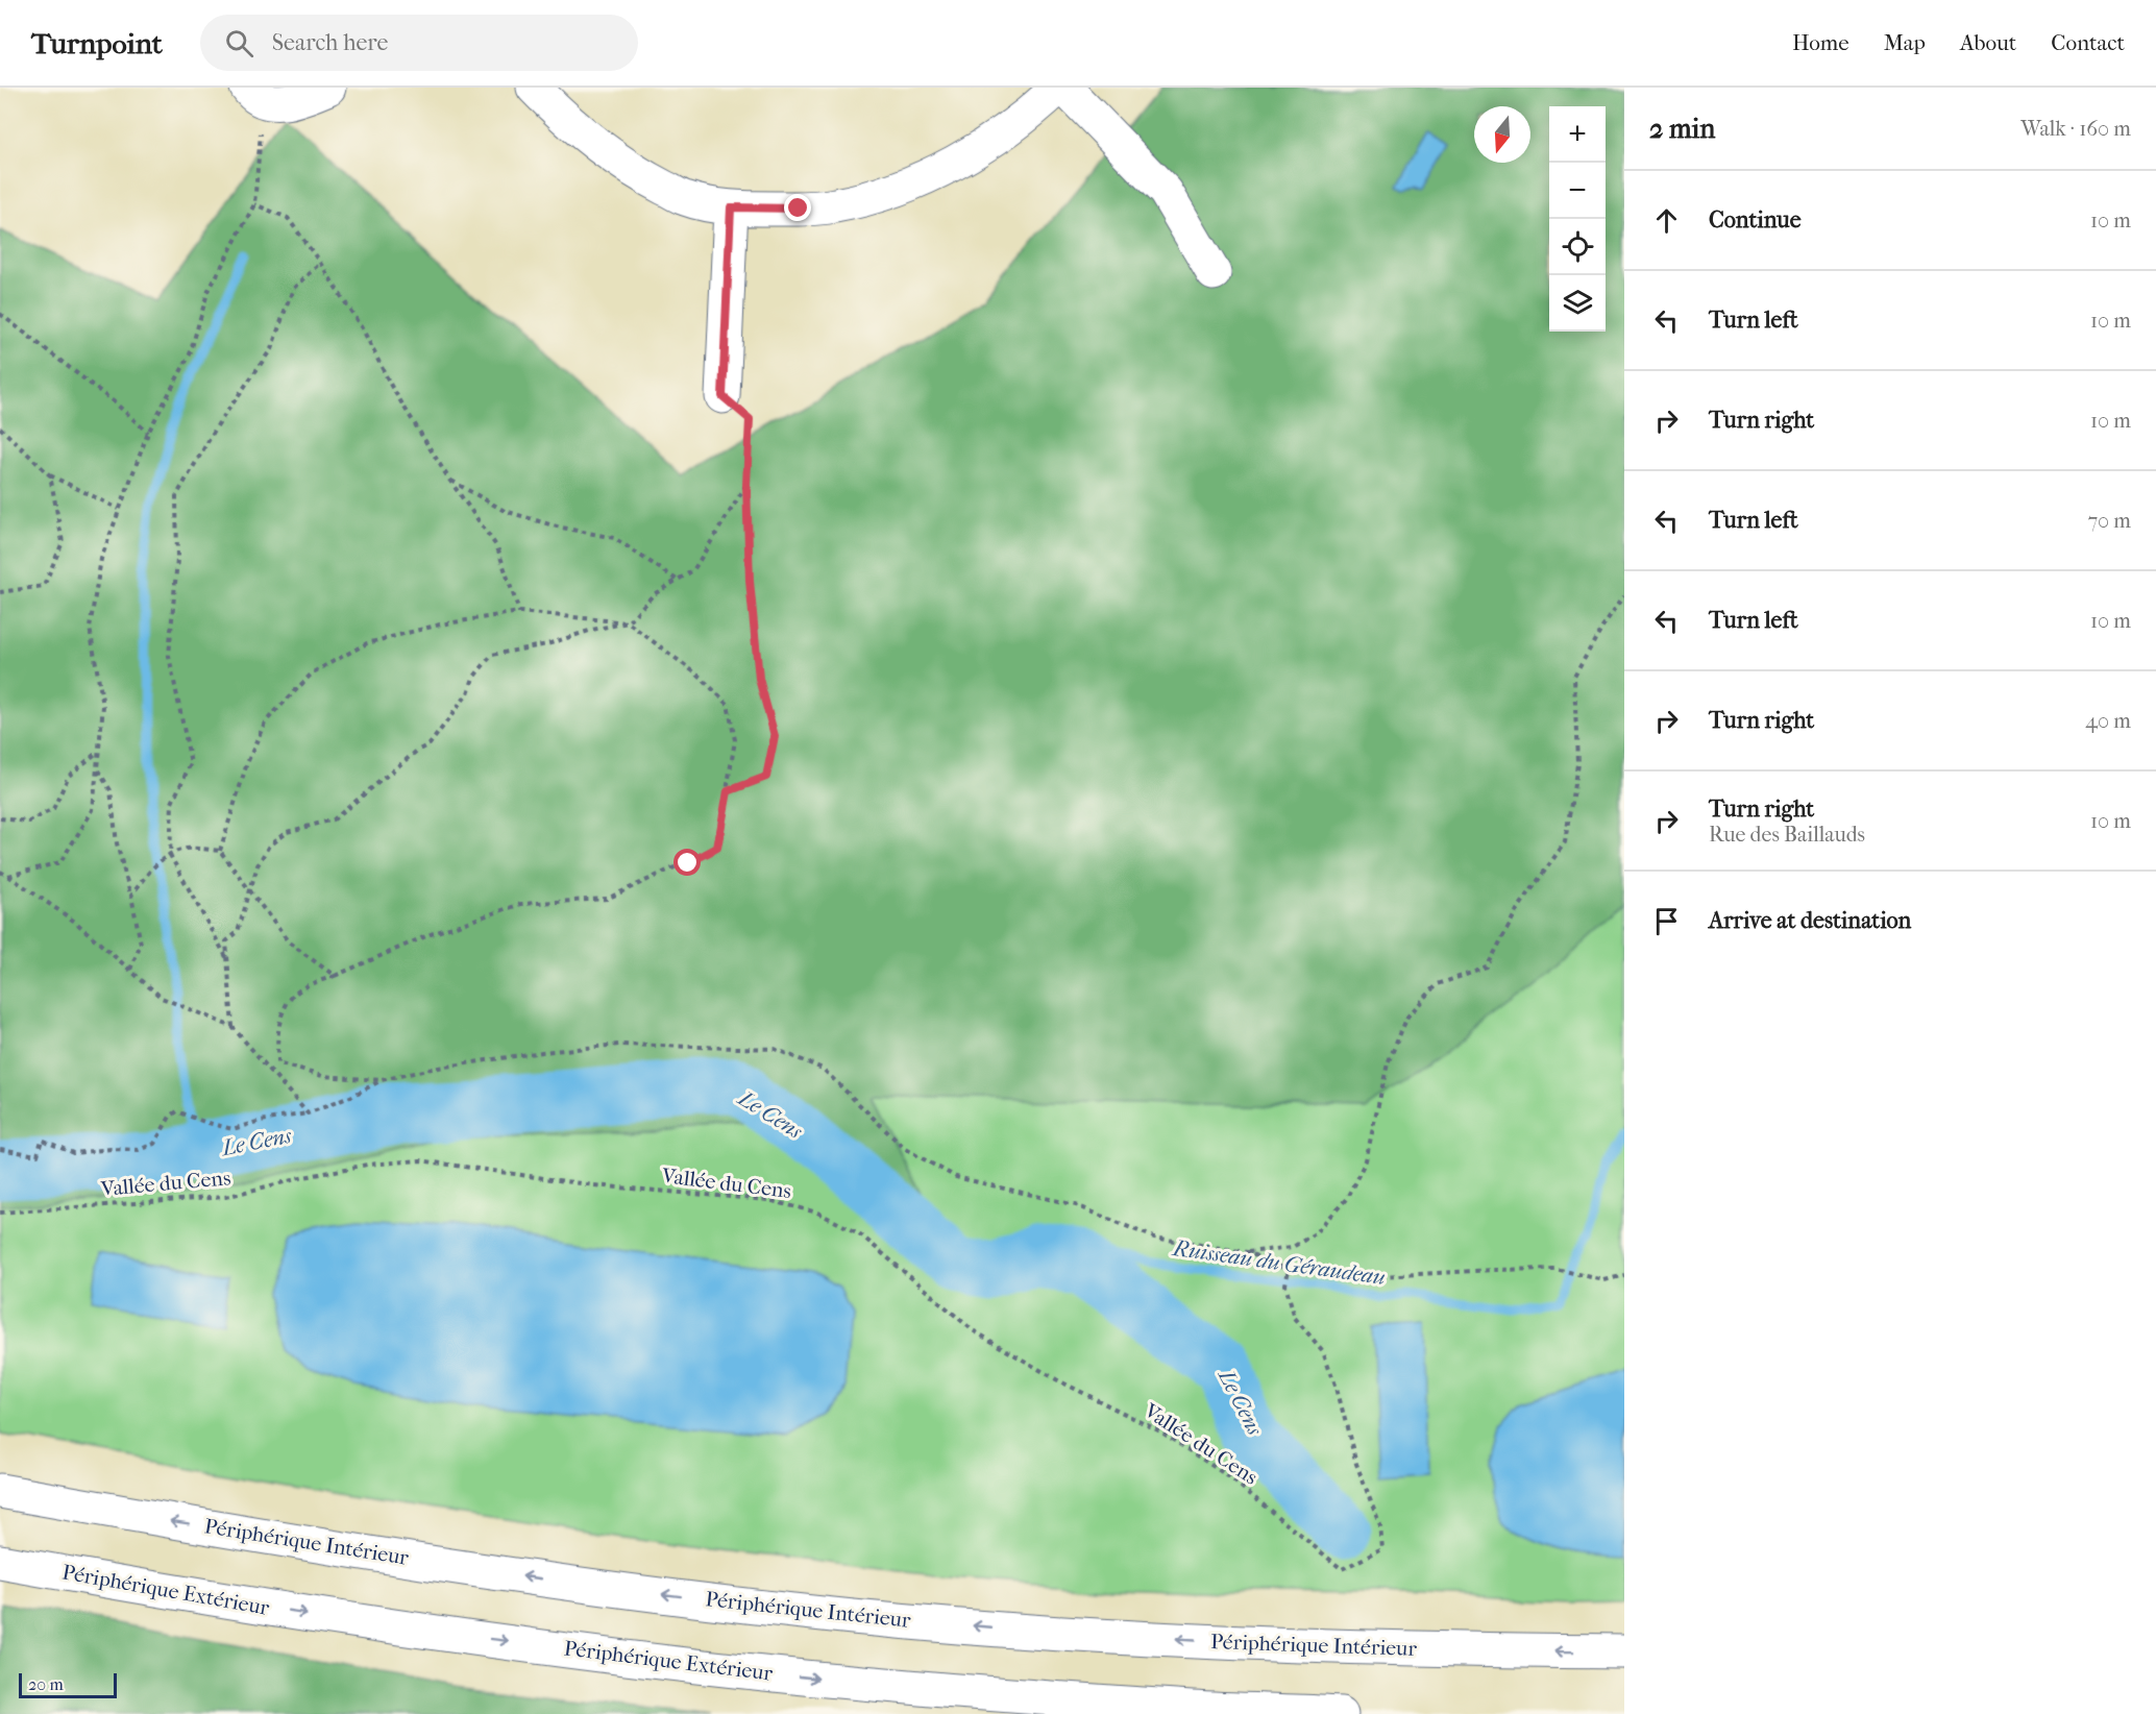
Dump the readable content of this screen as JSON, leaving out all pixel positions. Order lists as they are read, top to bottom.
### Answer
{
  "streets": {
    "main road": ["Périphérique Intérieur", "Périphérique Extérieur"],
    "path": ["Vallée du Cens"]
  },
  "one_way": ["Périphérique Intérieur", "Périphérique Extérieur"],
  "water": ["Le Cens", "Ruisseau du Géraudeau"],
  "scale_bar": "20 m",
  "north": "bottom",
  "page": {
    "header": "Turnpoint",
    "search": "Search here",
    "nav": [
      "Home",
      "Map",
      "About",
      "Contact"
    ],
    "heading": ["2 min", "Walk · 160 m"],
    "map_buttons": ["+", "−"],
    "list": [
      ["Continue", "10 m"],
      ["Turn left", "10 m"],
      ["Turn right", "10 m"],
      ["Turn left", "70 m"],
      ["Turn left", "10 m"],
      ["Turn right", "40 m"],
      ["Turn right", "Rue des Baillauds", "10 m"],
      "Arrive at destination"
    ],
    "scale": "20 m"
  }
}
